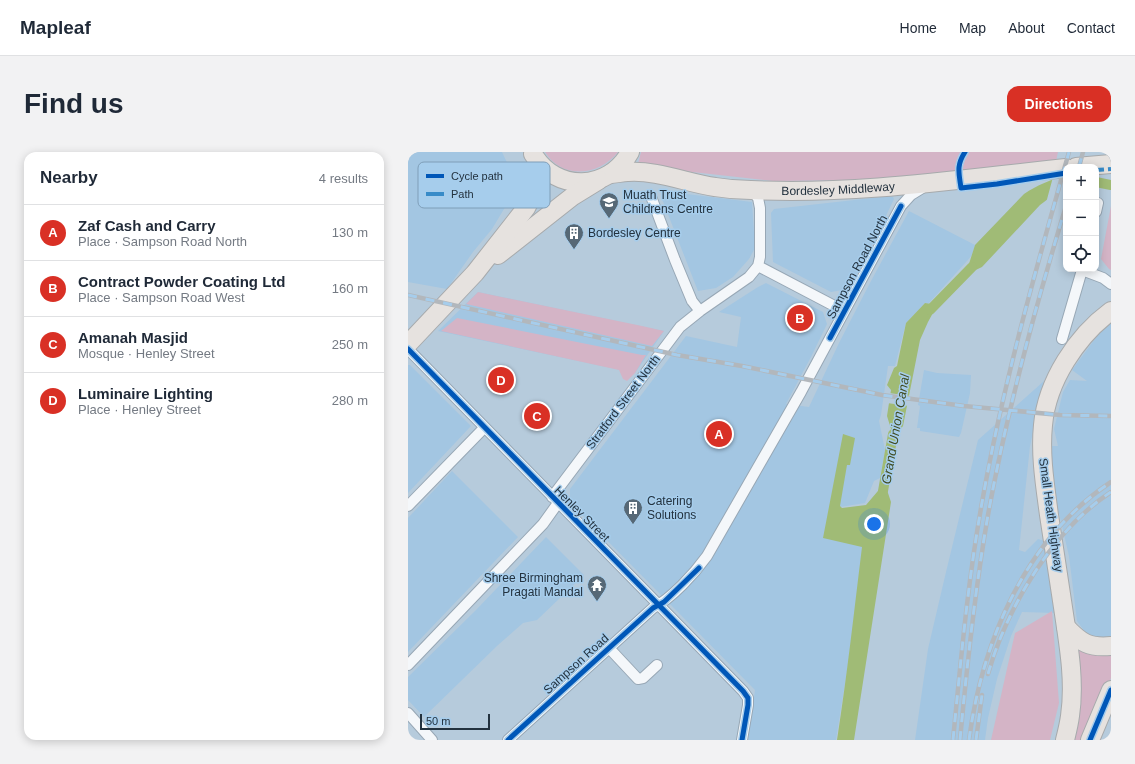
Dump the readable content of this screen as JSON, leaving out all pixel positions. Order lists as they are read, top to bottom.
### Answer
{
  "streets": {
    "highway": ["Bordesley Middleway", "Small Heath Highway"],
    "street": [
      "Sampson Road North",
      "Stratford Street North",
      "Henley Street",
      "Sampson Road"
    ]
  },
  "crossings": [
    ["Bordesley Middleway", "Sampson Road North"],
    ["Sampson Road North", "Henley Street"],
    ["Sampson Road North", "Sampson Road"],
    ["Stratford Street North", "Henley Street"],
    ["Henley Street", "Sampson Road"]
  ],
  "water": ["Grand Union Canal"],
  "places": {
    "school or university": ["Muath Trust Childrens Centre"],
    "building": ["Bordesley Centre", "Catering Solutions"],
    "temple": ["Shree Birmingham Pragati Mandal"]
  },
  "legend": ["Cycle path", "Path"],
  "scale_bar": "50 m",
  "page": {
    "header": "Mapleaf",
    "nav": [
      "Home",
      "Map",
      "About",
      "Contact"
    ],
    "buttons": "Directions",
    "title": "Find us",
    "heading": ["Nearby", "4 results"],
    "map_buttons": ["+", "−"],
    "list": [
      {
        "mark": "A",
        "name": "Zaf Cash and Carry",
        "note": "Place · Sampson Road North",
        "value": "130 m"
      },
      {
        "mark": "B",
        "name": "Contract Powder Coating Ltd",
        "note": "Place · Sampson Road West",
        "value": "160 m"
      },
      {
        "mark": "C",
        "name": "Amanah Masjid",
        "note": "Mosque · Henley Street",
        "value": "250 m"
      },
      {
        "mark": "D",
        "name": "Luminaire Lighting",
        "note": "Place · Henley Street",
        "value": "280 m"
      }
    ],
    "pins": [
      "B",
      "D",
      "C",
      "A"
    ],
    "scale": "50 m"
  }
}
